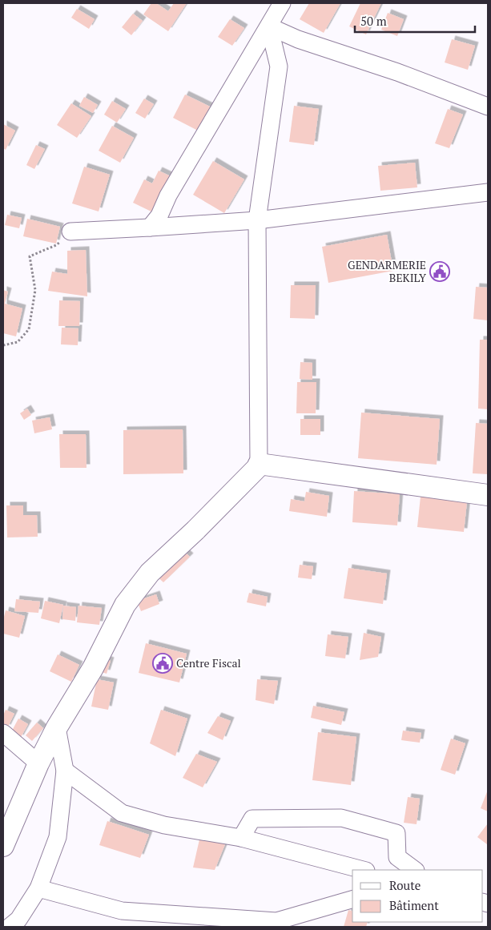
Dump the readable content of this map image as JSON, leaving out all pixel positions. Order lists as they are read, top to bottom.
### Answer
{
  "places": {
    "public building": ["GENDARMERIE BEKILY", "Centre Fiscal"]
  },
  "legend": ["Route", "Bâtiment"],
  "scale_bar": "50 m"
}
